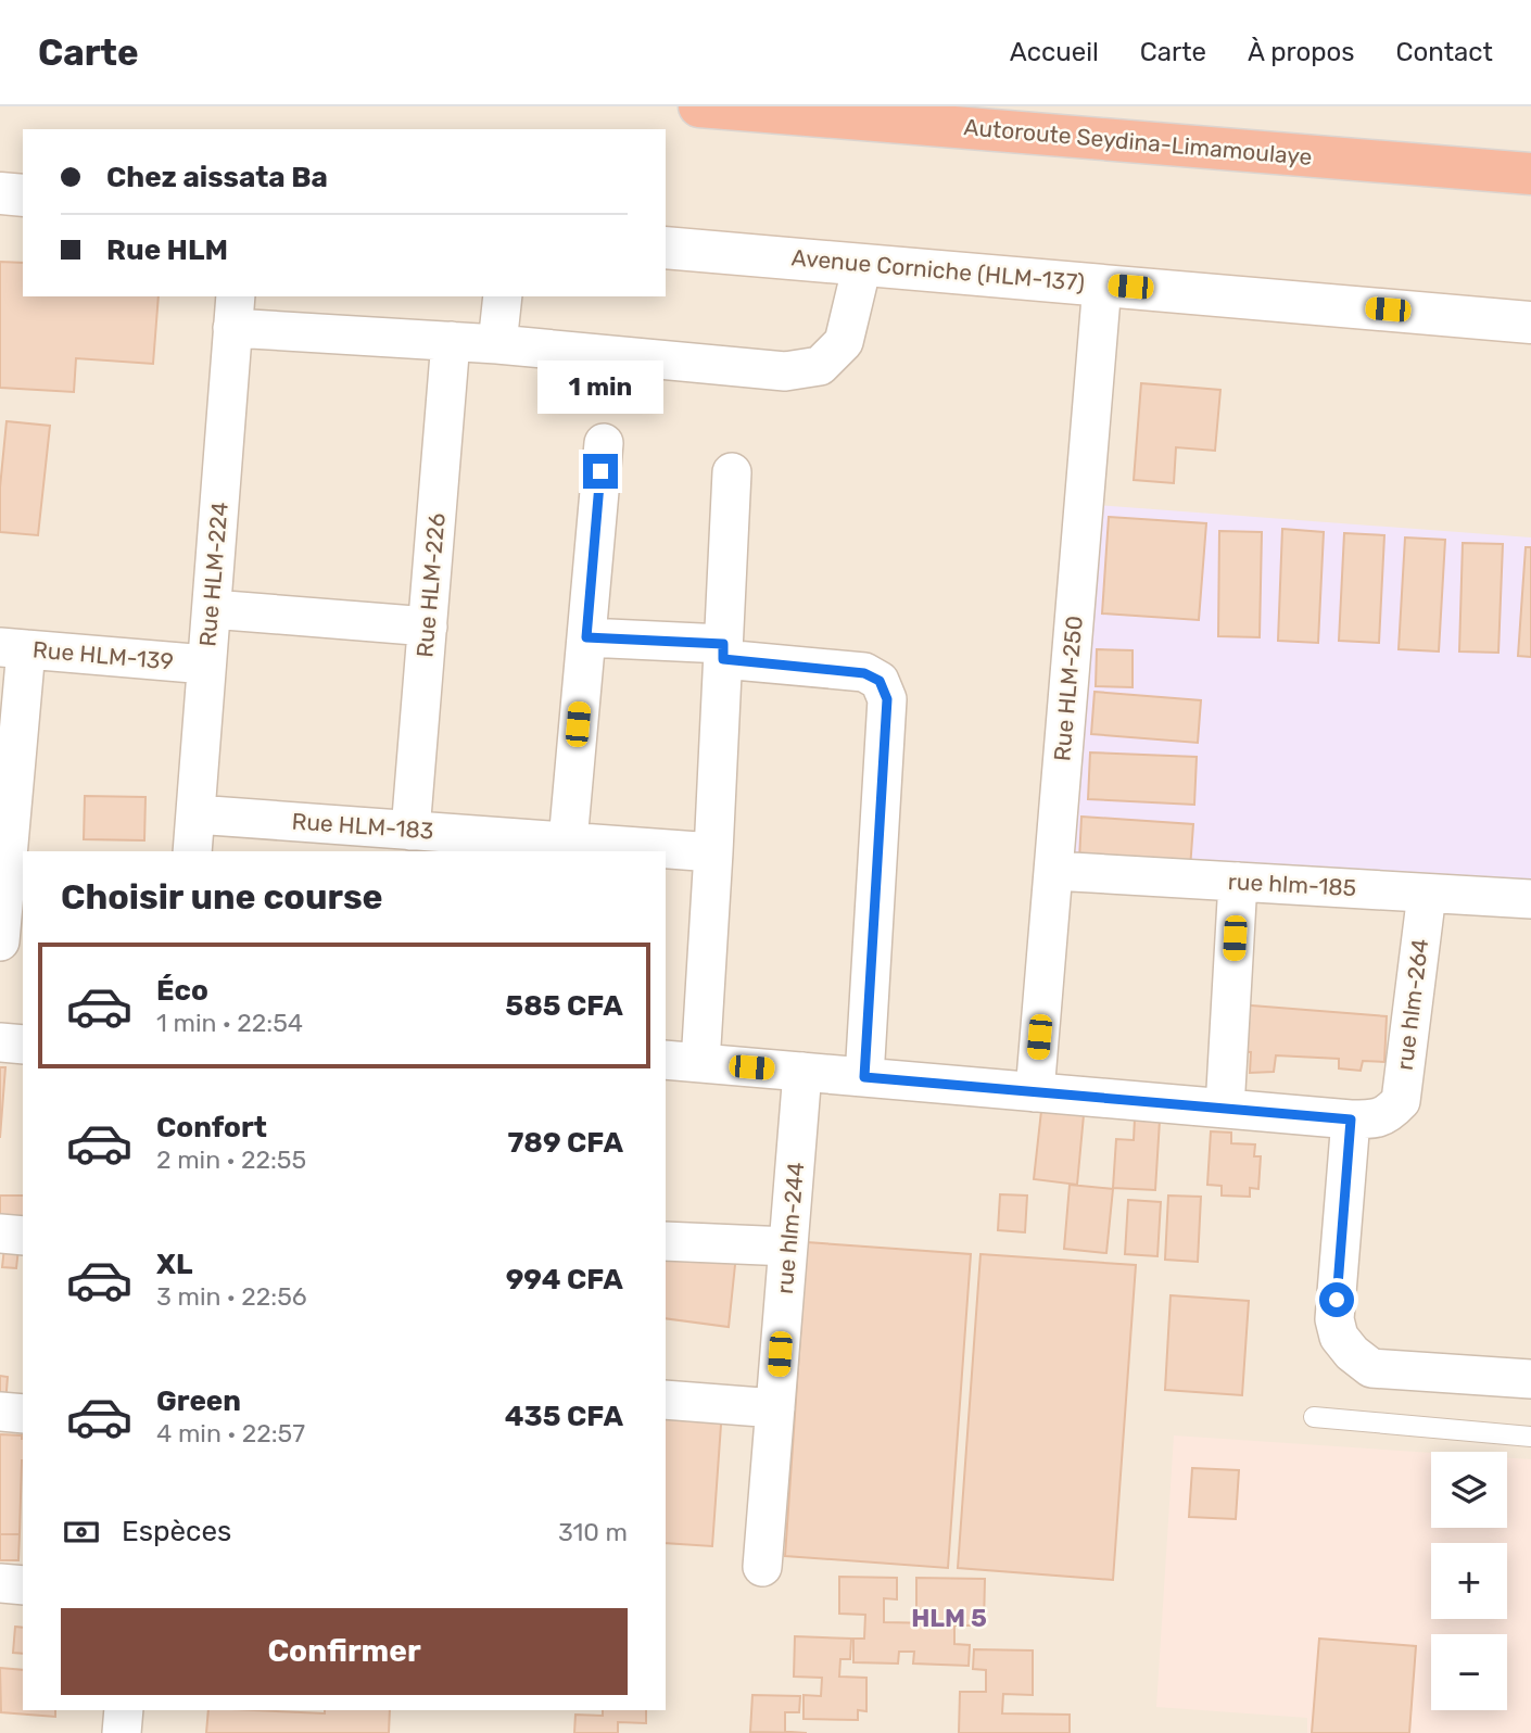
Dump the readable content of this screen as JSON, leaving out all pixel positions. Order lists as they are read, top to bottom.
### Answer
{
  "streets": {
    "highway": ["Autoroute Seydina-Limamoulaye"],
    "street": [
      "Avenue Corniche (HLM-137)",
      "Rue HLM-224",
      "Rue HLM-226",
      "Rue HLM-139",
      "Rue HLM-250",
      "Rue HLM-183",
      "rue hlm-185",
      "rue hlm-264",
      "rue hlm-244"
    ]
  },
  "crossings": [
    ["Avenue Corniche (HLM-137)", "Rue HLM-250"],
    ["Rue HLM-224", "Rue HLM-139"],
    ["Rue HLM-224", "Rue HLM-183"],
    ["Rue HLM-226", "Rue HLM-183"],
    ["Rue HLM-250", "rue hlm-185"],
    ["rue hlm-185", "rue hlm-264"]
  ],
  "districts": ["HLM 5"],
  "page": {
    "header": "Carte",
    "nav": [
      "Accueil",
      "Carte",
      "À propos",
      "Contact"
    ],
    "banner": ["Chez aissata Ba", "Rue HLM"],
    "bubble": "1 min",
    "heading": "Choisir une course",
    "list": [
      {
        "name": "Éco",
        "note": "1 min · 22:54",
        "value": "585 CFA"
      },
      {
        "name": "Confort",
        "note": "2 min · 22:55",
        "value": "789 CFA"
      },
      {
        "name": "XL",
        "note": "3 min · 22:56",
        "value": "994 CFA"
      },
      {
        "name": "Green",
        "note": "4 min · 22:57",
        "value": "435 CFA"
      }
    ],
    "map_buttons": ["+", "−"],
    "pay": ["Espèces", "310 m"],
    "buttons": "Confirmer"
  }
}
